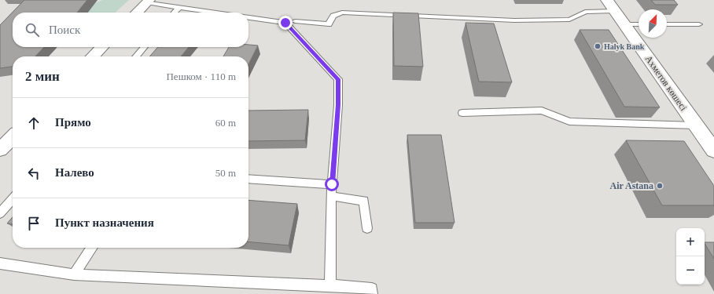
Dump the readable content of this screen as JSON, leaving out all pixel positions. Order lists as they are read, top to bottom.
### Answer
{
  "streets": {
    "main road": ["Ахметов көшесі"]
  },
  "places": ["Halyk Bank", "Air Astana"],
  "north": "top right",
  "page": {
    "search": "Поиск",
    "heading": ["2 мин", "Пешком · 110 m"],
    "list": [
      ["Прямо", "60 m"],
      ["Налево", "50 m"],
      "Пункт назначения"
    ],
    "map_buttons": ["+", "−"]
  }
}
